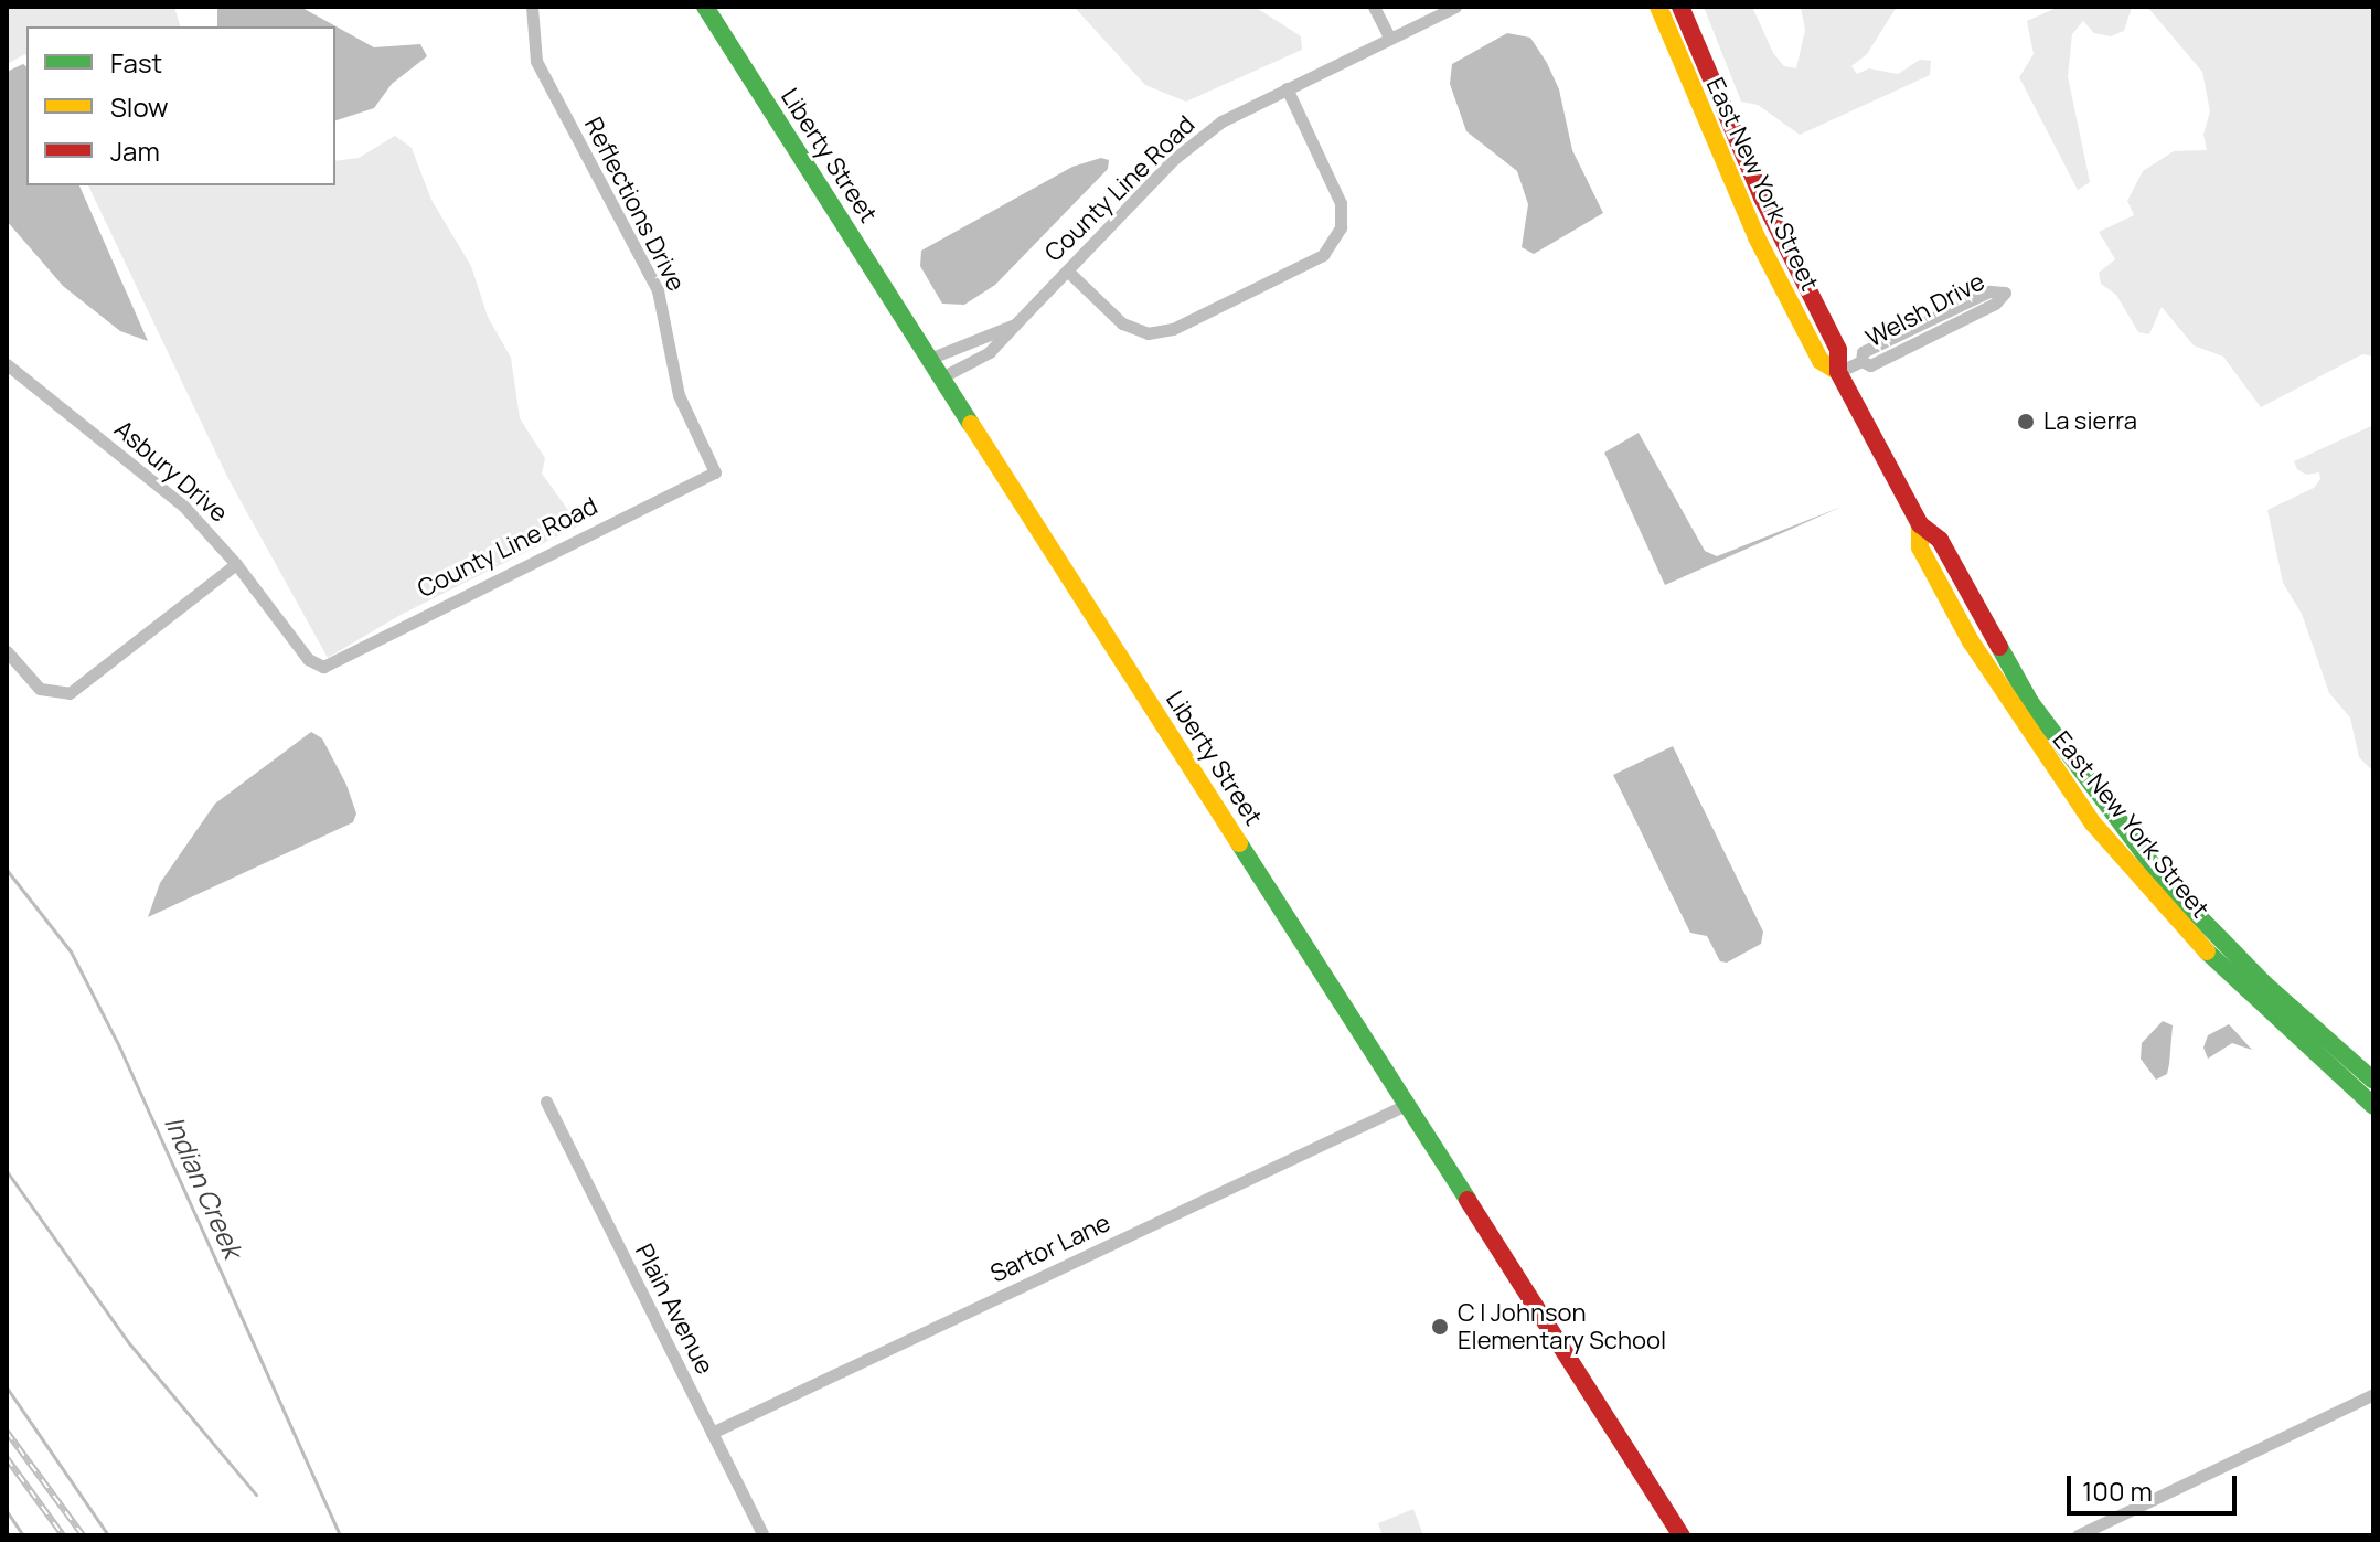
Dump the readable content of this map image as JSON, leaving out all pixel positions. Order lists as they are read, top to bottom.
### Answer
{
  "streets": {
    "main road": ["Liberty Street", "East New York Street"],
    "street": [
      "County Line Road",
      "Reflections Drive",
      "Welsh Drive",
      "Asbury Drive",
      "Sartor Lane",
      "Plain Avenue"
    ]
  },
  "crossings": [
    ["Liberty Street", "County Line Road"],
    ["Liberty Street", "Sartor Lane"],
    ["East New York Street", "Welsh Drive"],
    ["County Line Road", "Reflections Drive"],
    ["County Line Road", "Asbury Drive"],
    ["Sartor Lane", "Plain Avenue"]
  ],
  "water": ["Indian Creek"],
  "places": ["La sierra", "C I Johnson Elementary School"],
  "legend": ["Fast", "Slow", "Jam"],
  "scale_bar": "100 m"
}
